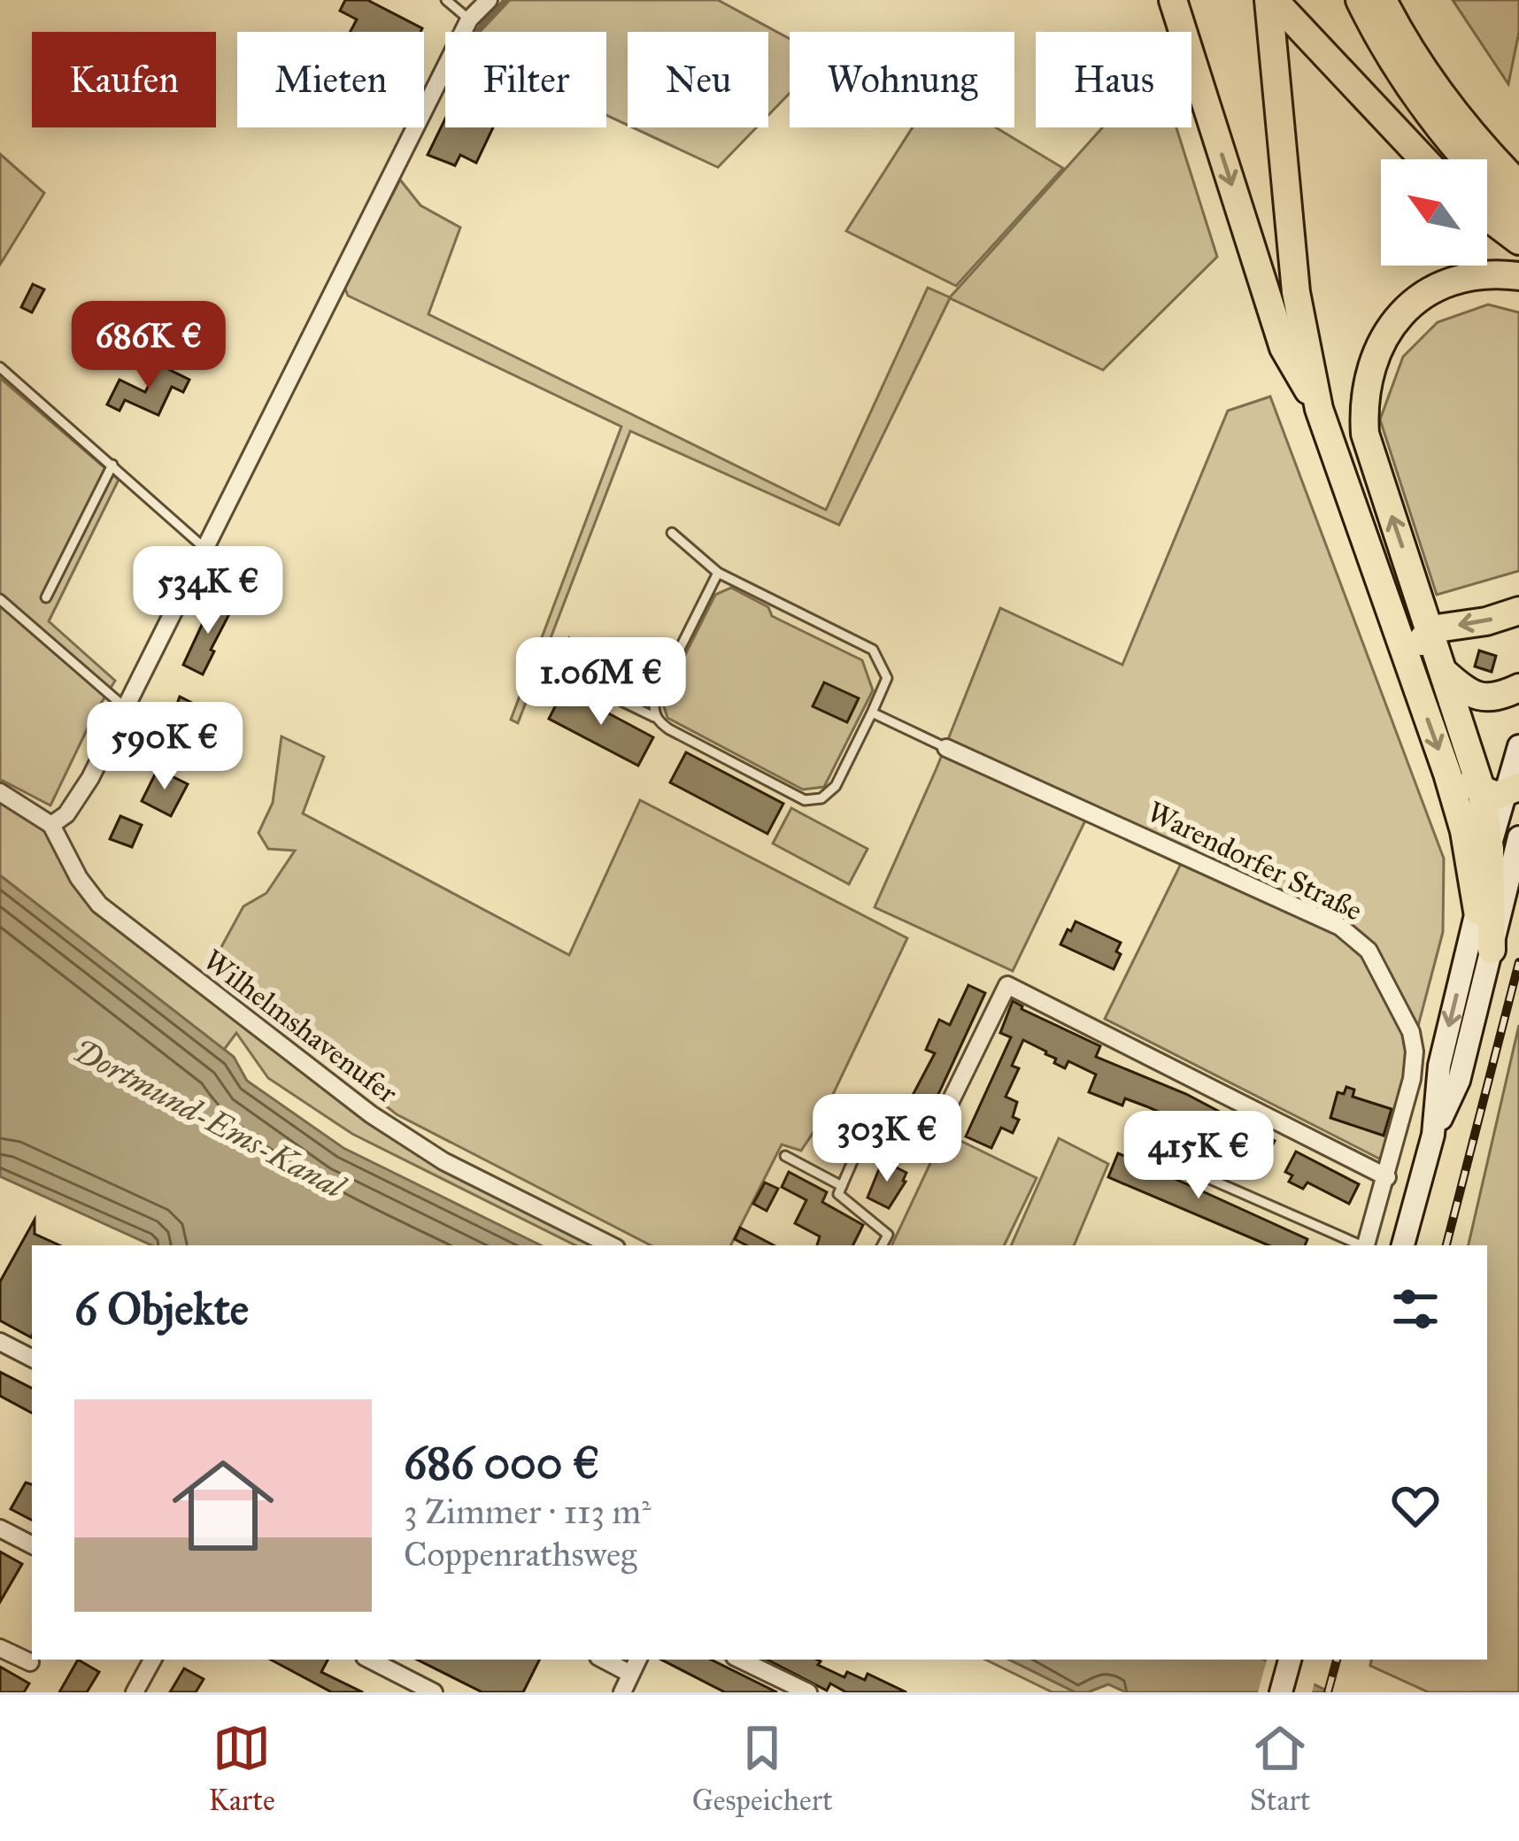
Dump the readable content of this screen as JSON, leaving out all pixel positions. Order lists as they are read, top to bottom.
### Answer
{
  "streets": {
    "street": ["Warendorfer Straße", "Wilhelmshavenufer"]
  },
  "water": ["Dortmund-Ems-Kanal"],
  "north": "top left",
  "page": {
    "chip": [
      "Kaufen",
      "Mieten",
      "Filter",
      "Neu",
      "Wohnung",
      "Haus"
    ],
    "price": [
      "686K €",
      "534K €",
      "1.06M €",
      "590K €",
      "303K €",
      "415K €"
    ],
    "heading": "6 Objekte",
    "list": [
      {
        "name": "686 000 €",
        "note": "3 Zimmer · 113 m² · Coppenrathsweg"
      }
    ],
    "tabs": ["Karte", "Gespeichert", "Start"]
  }
}
